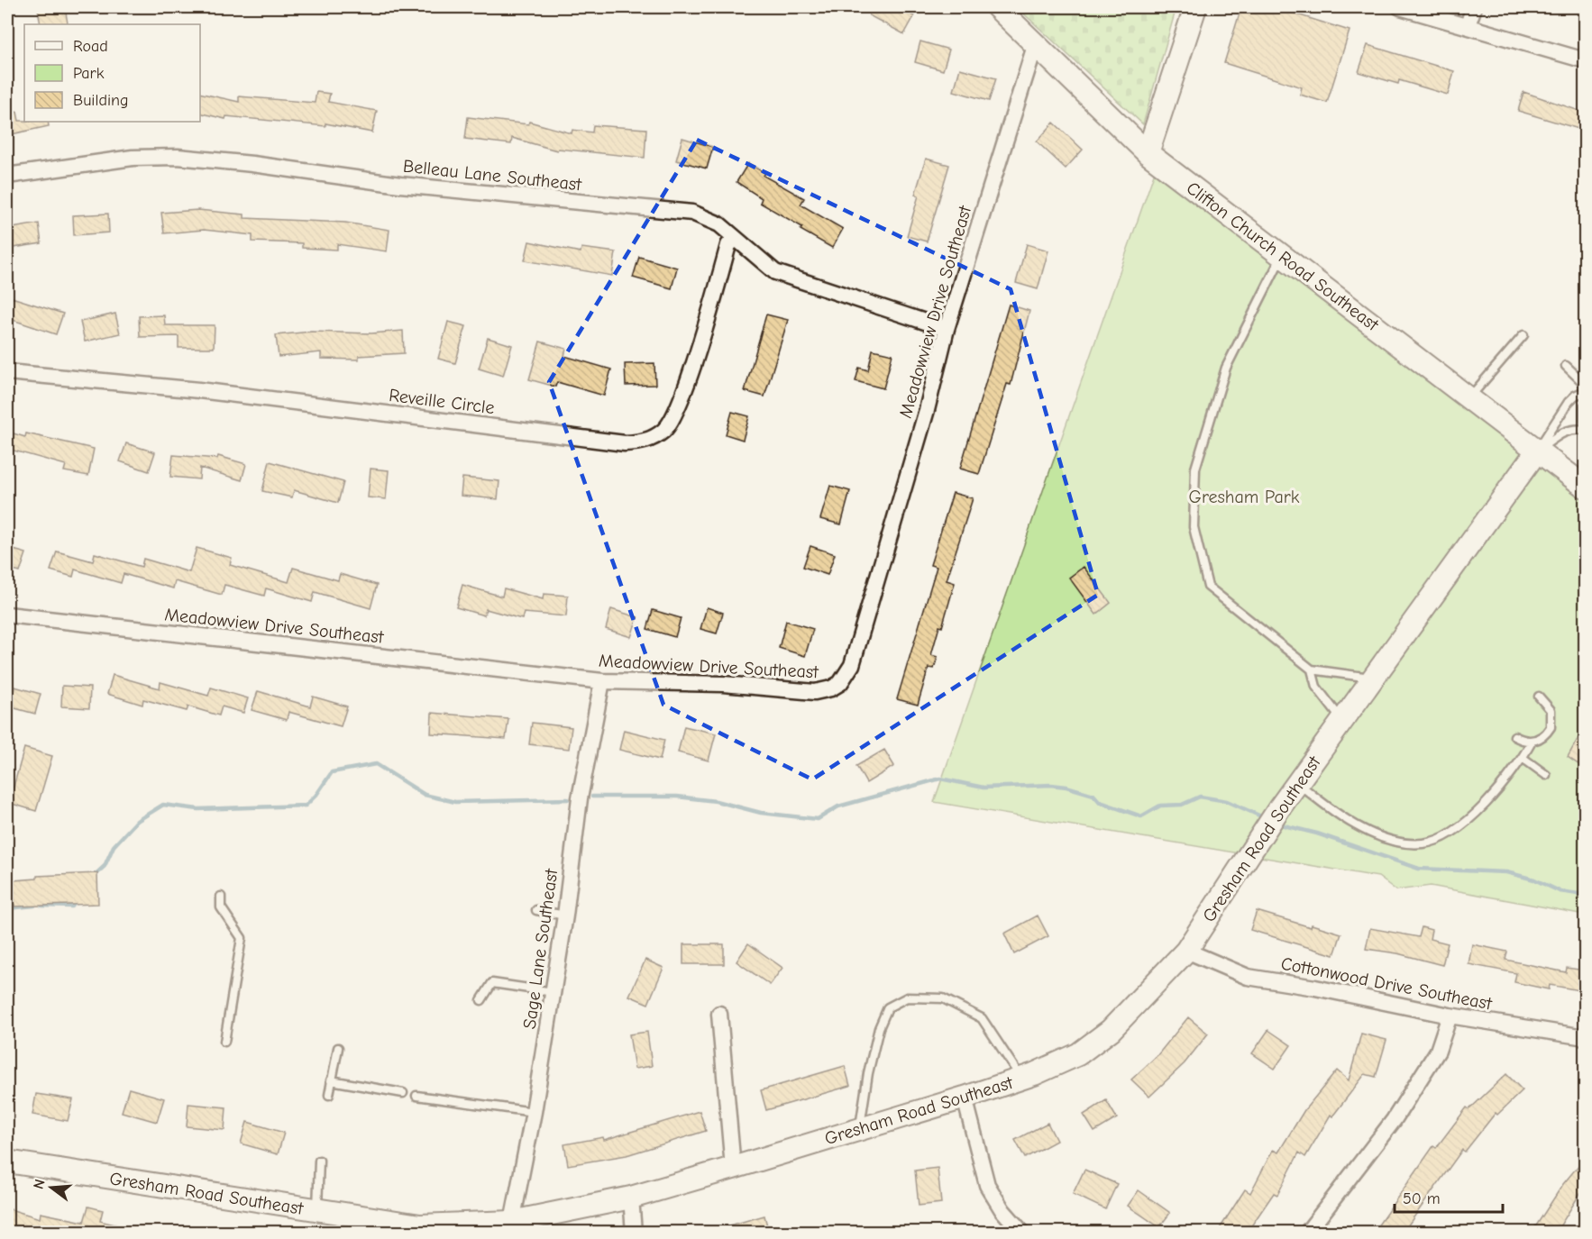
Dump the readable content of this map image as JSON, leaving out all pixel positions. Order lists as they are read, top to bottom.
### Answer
{
  "streets": {
    "street": [
      "Belleau Lane Southeast",
      "Clifton Church Road Southeast",
      "Meadowview Drive Southeast",
      "Reveille Circle",
      "Gresham Road Southeast",
      "Sage Lane Southeast",
      "Cottonwood Drive Southeast"
    ]
  },
  "crossings": [
    ["Belleau Lane Southeast", "Meadowview Drive Southeast"],
    ["Belleau Lane Southeast", "Reveille Circle"],
    ["Clifton Church Road Southeast", "Meadowview Drive Southeast"],
    ["Clifton Church Road Southeast", "Gresham Road Southeast"],
    ["Meadowview Drive Southeast", "Sage Lane Southeast"],
    ["Gresham Road Southeast", "Sage Lane Southeast"],
    ["Gresham Road Southeast", "Cottonwood Drive Southeast"]
  ],
  "parks": ["Gresham Park"],
  "legend": ["Road", "Park", "Building"],
  "scale_bar": "50 m",
  "north": "left"
}
